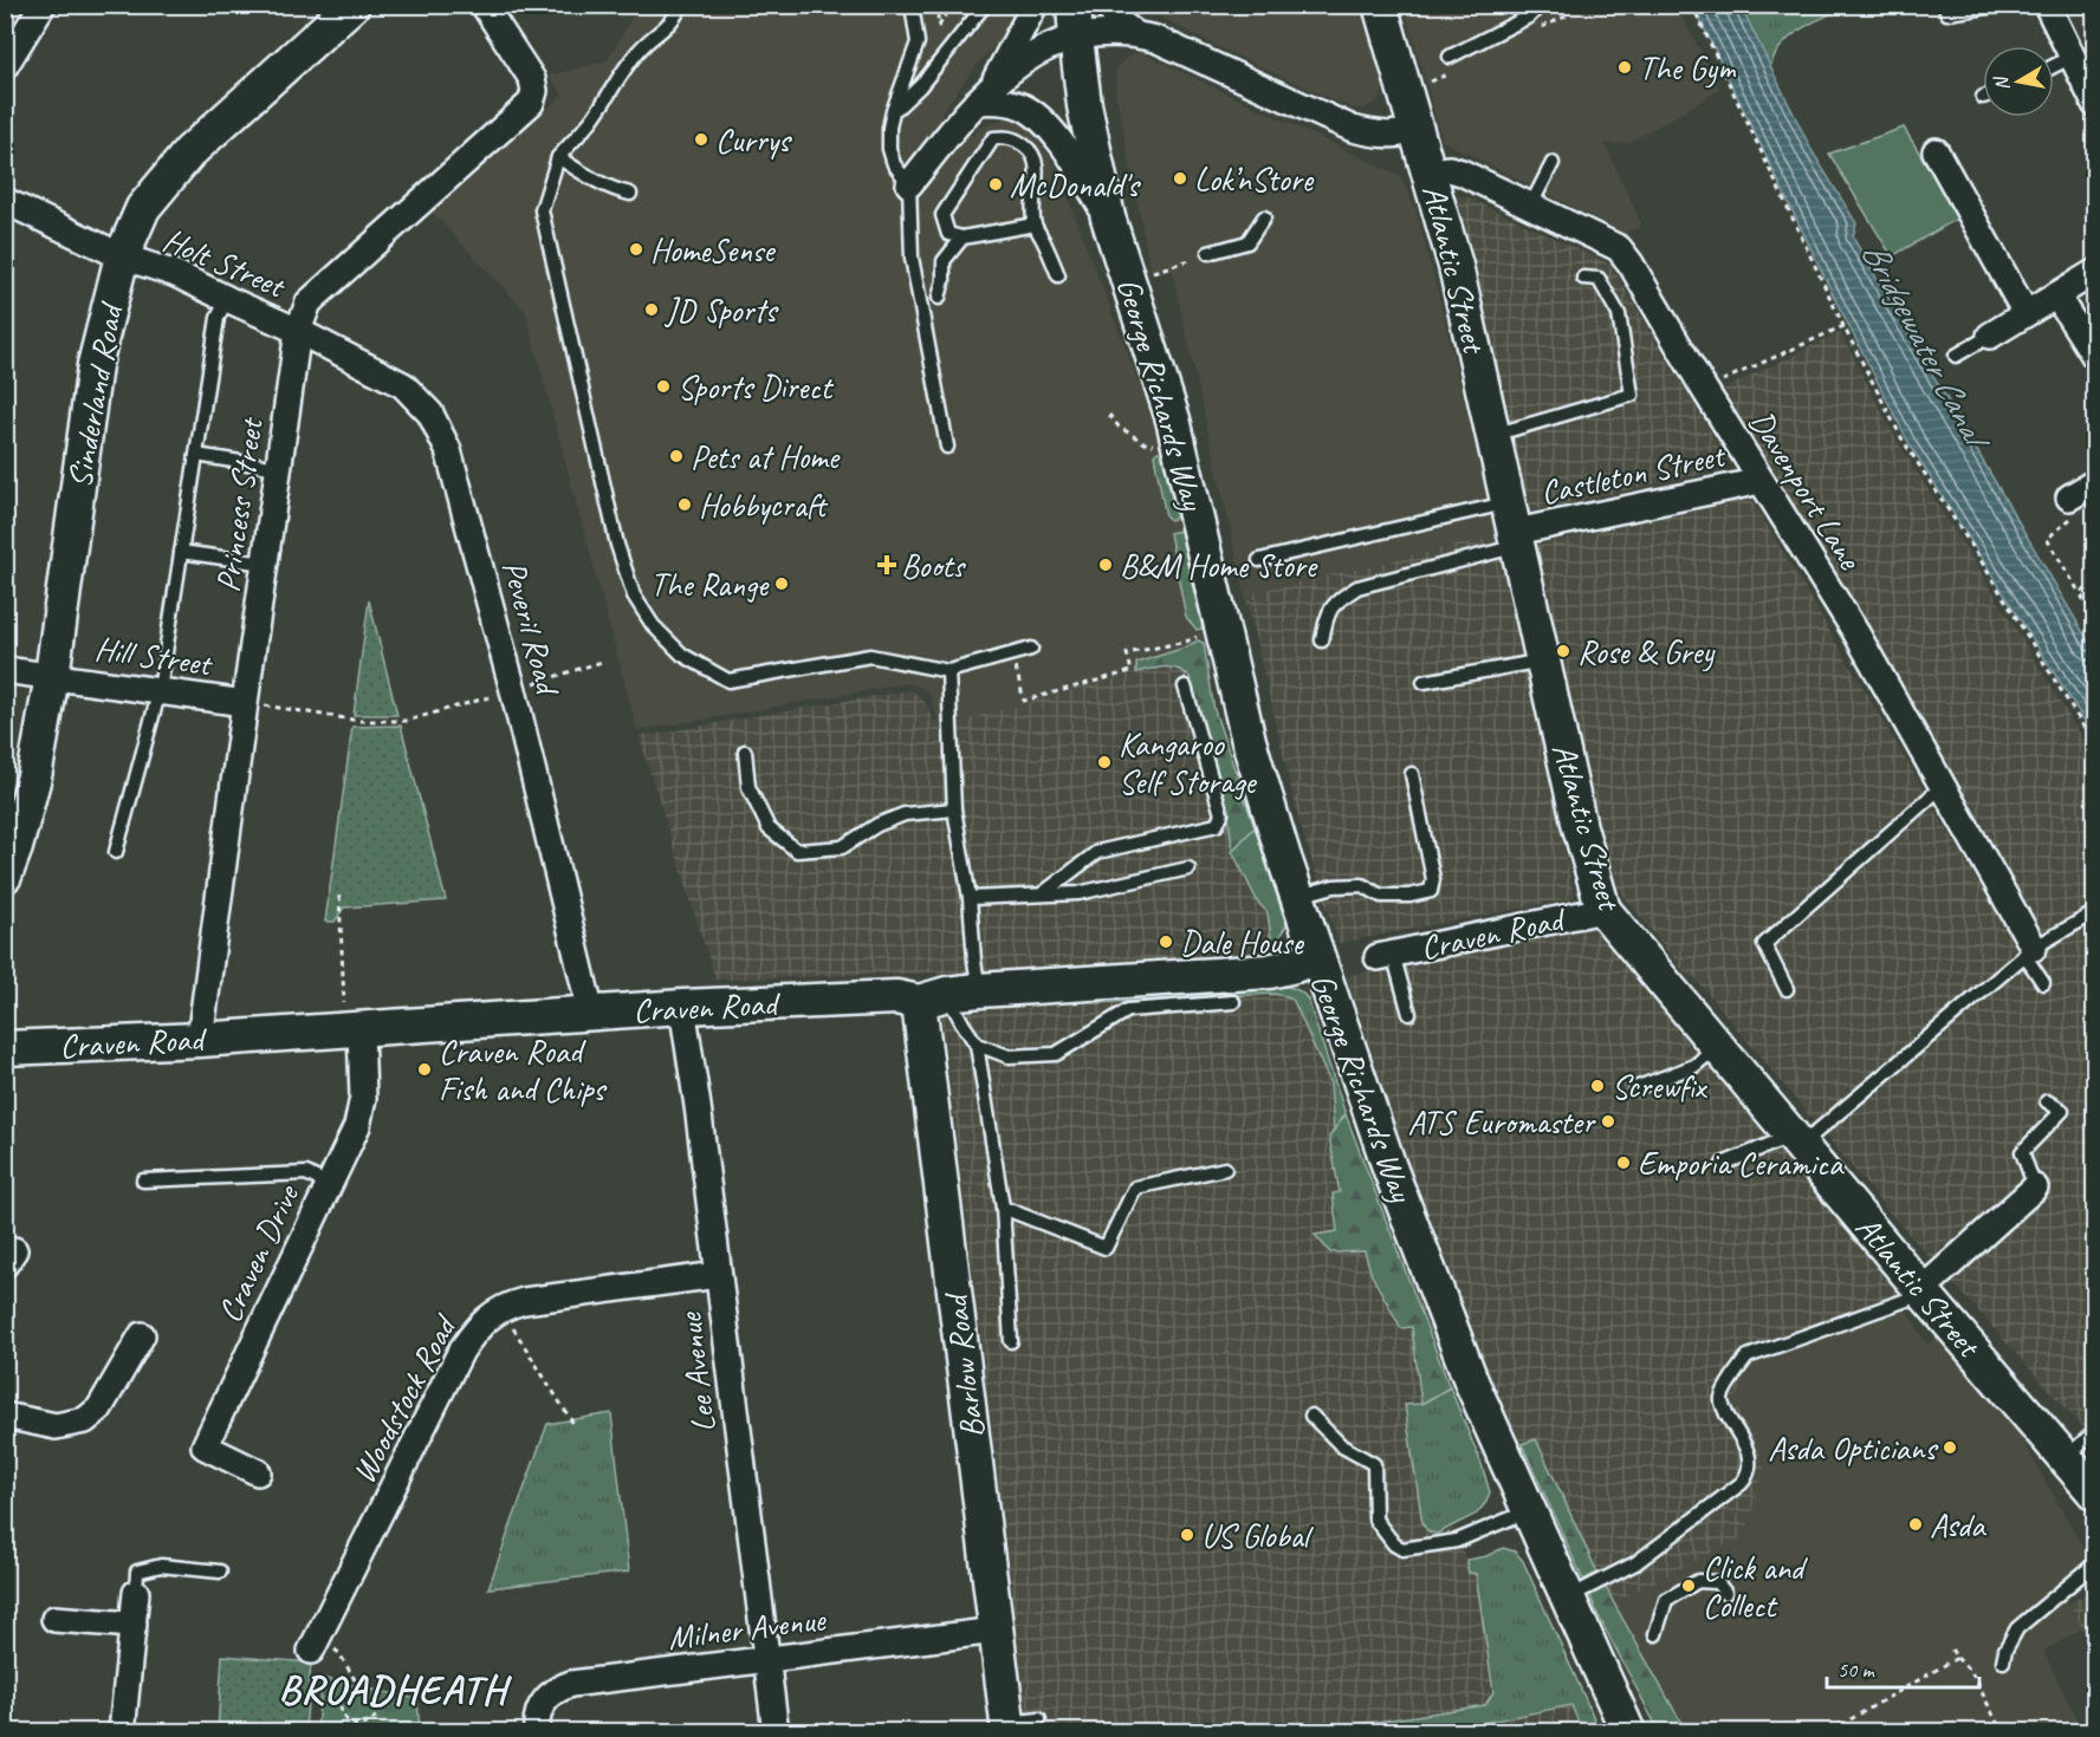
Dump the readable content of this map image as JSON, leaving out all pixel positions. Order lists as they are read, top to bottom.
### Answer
{
  "streets": {
    "street": [
      "Holt Street",
      "Atlantic Street",
      "George Richards Way",
      "Sinderland Road",
      "Castleton Street",
      "Davenport Lane",
      "Princess Street",
      "Peveril Road",
      "Hill Street",
      "Craven Road",
      "Craven Drive",
      "Barlow Road",
      "Lee Avenue",
      "Woodstock Road",
      "Milner Avenue"
    ]
  },
  "crossings": [
    ["Holt Street", "Sinderland Road"],
    ["Holt Street", "Princess Street"],
    ["Holt Street", "Peveril Road"],
    ["Atlantic Street", "Castleton Street"],
    ["Atlantic Street", "Davenport Lane"],
    ["Atlantic Street", "Craven Road"],
    ["George Richards Way", "Craven Road"],
    ["Sinderland Road", "Hill Street"],
    ["Castleton Street", "Davenport Lane"],
    ["Princess Street", "Peveril Road"],
    ["Princess Street", "Hill Street"],
    ["Princess Street", "Craven Road"],
    ["Peveril Road", "Craven Road"],
    ["Craven Road", "Craven Drive"],
    ["Craven Road", "Barlow Road"],
    ["Craven Road", "Lee Avenue"],
    ["Barlow Road", "Milner Avenue"],
    ["Lee Avenue", "Woodstock Road"],
    ["Lee Avenue", "Milner Avenue"]
  ],
  "districts": ["BROADHEATH"],
  "water": ["Bridgewater Canal"],
  "places": {
    "other": [
      "The Gym",
      "Currys",
      "Lok’nStore",
      "McDonald's",
      "HomeSense",
      "JD Sports",
      "Sports Direct",
      "Pets at Home",
      "Hobbycraft",
      "B&M Home Store",
      "The Range",
      "Rose & Grey",
      "Kangaroo Self Storage",
      "Dale House",
      "Craven Road Fish and Chips",
      "Screwfix",
      "ATS Euromaster",
      "Emporia Ceramica",
      "Asda Opticians",
      "Asda",
      "US Global",
      "Click and Collect"
    ],
    "health": ["Boots"]
  },
  "scale_bar": "50 m",
  "north": "left"
}
